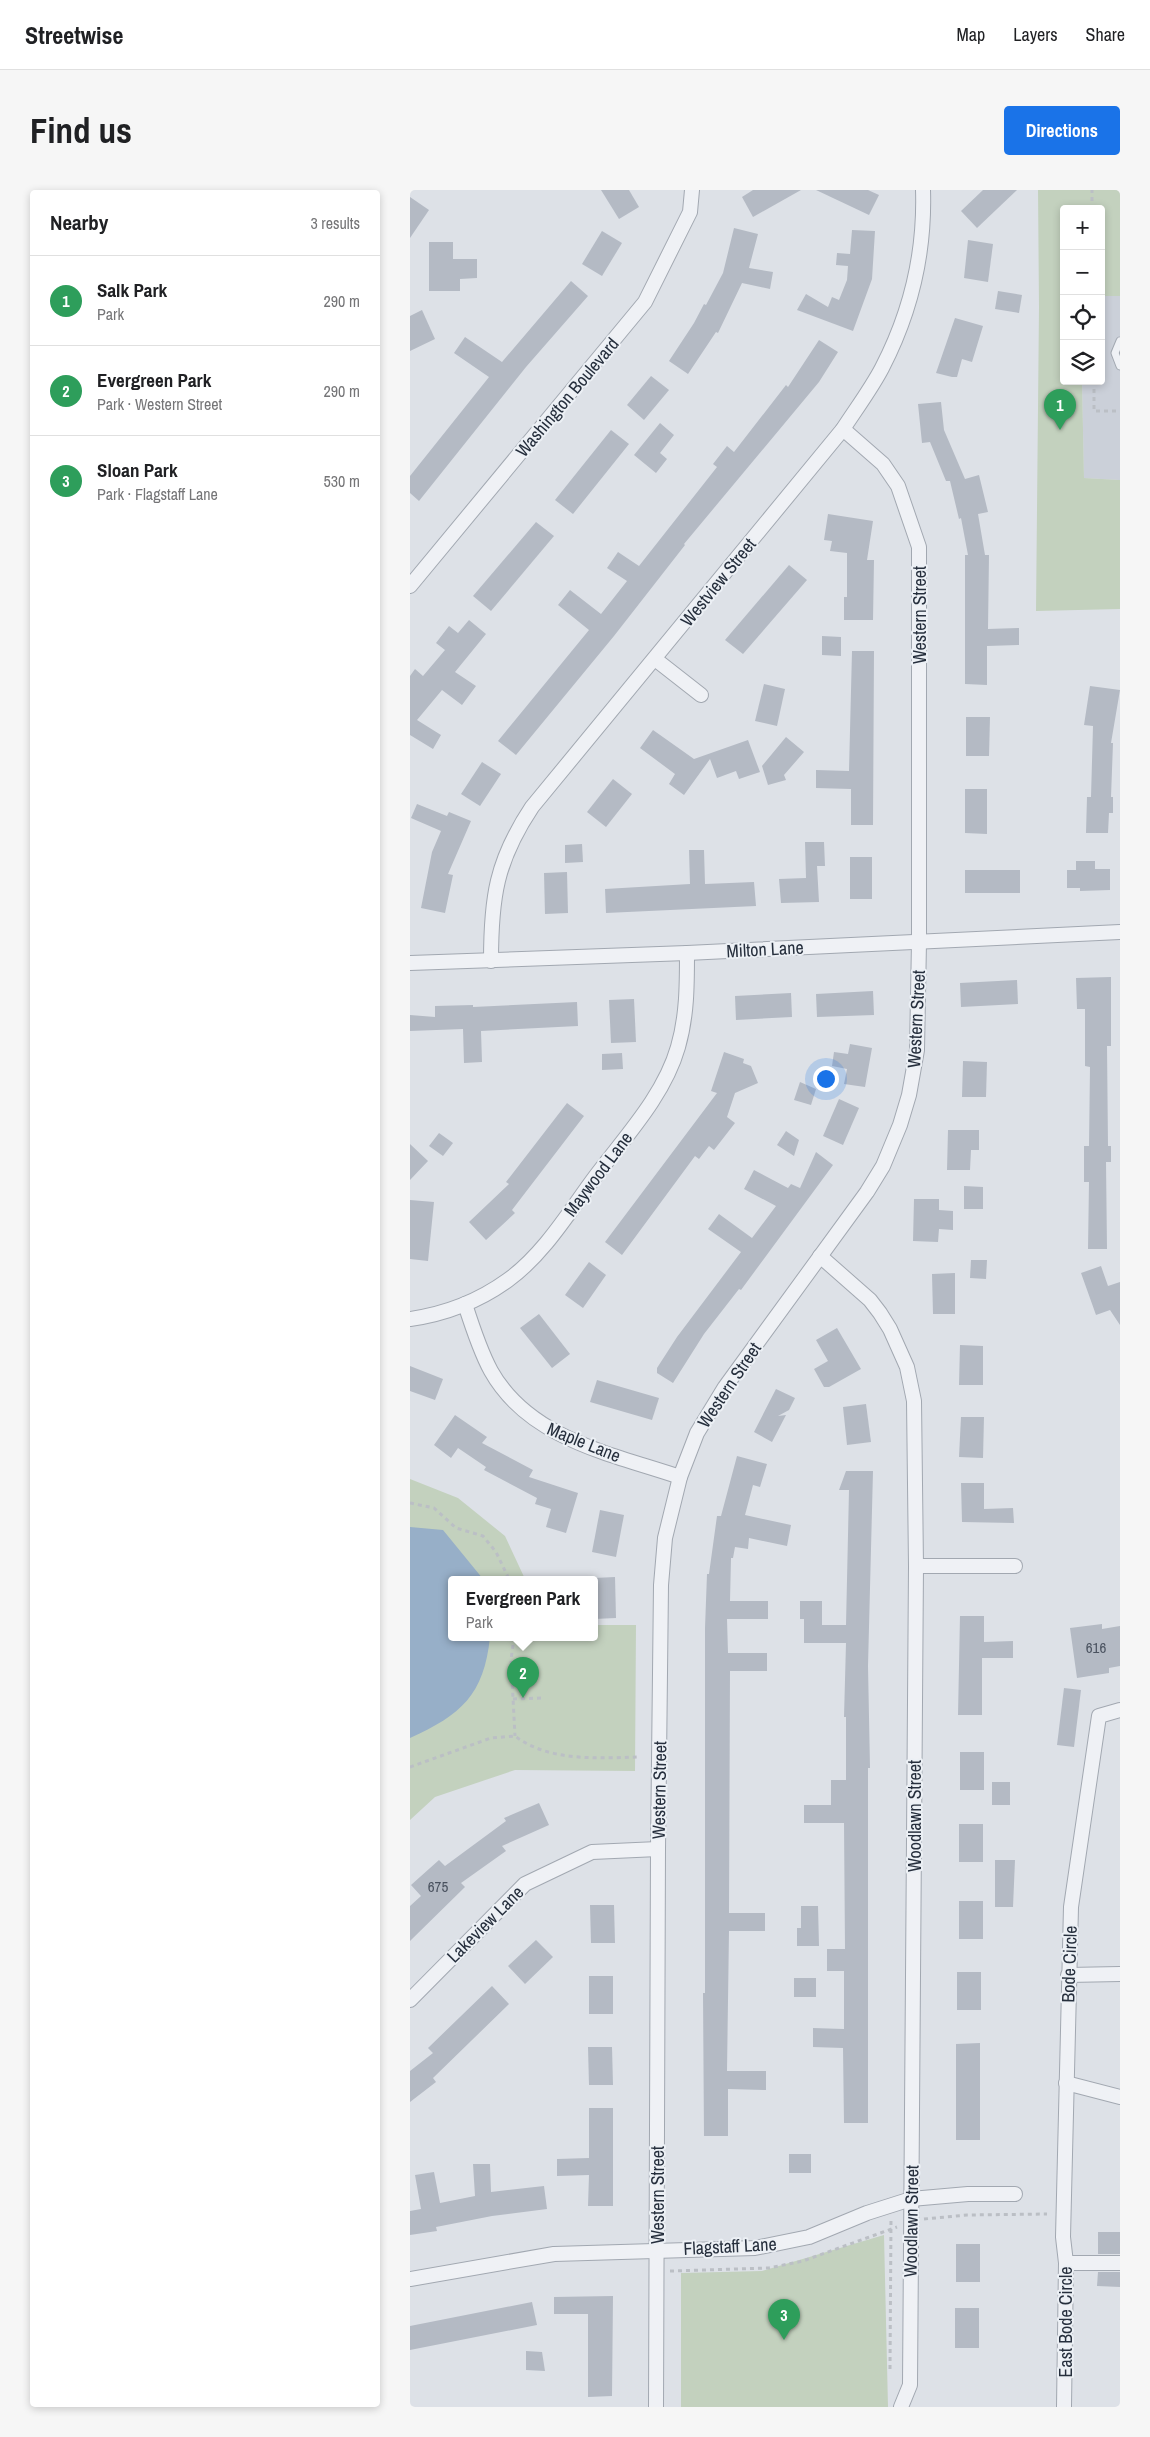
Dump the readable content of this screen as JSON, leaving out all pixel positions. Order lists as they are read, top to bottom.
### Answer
{
  "streets": {
    "street": [
      "Washington Boulevard",
      "Westview Street",
      "Western Street",
      "Milton Lane",
      "Maywood Lane",
      "Maple Lane",
      "Woodlawn Street",
      "Lakeview Lane",
      "Bode Circle",
      "Flagstaff Lane",
      "East Bode Circle"
    ]
  },
  "crossings": [
    ["Westview Street", "Western Street"],
    ["Westview Street", "Milton Lane"],
    ["Western Street", "Milton Lane"],
    ["Western Street", "Maple Lane"],
    ["Western Street", "Woodlawn Street"],
    ["Western Street", "Lakeview Lane"],
    ["Western Street", "Flagstaff Lane"],
    ["Milton Lane", "Maywood Lane"],
    ["Maywood Lane", "Maple Lane"],
    ["Woodlawn Street", "Flagstaff Lane"],
    ["Bode Circle", "East Bode Circle"]
  ],
  "house_numbers": ["616", "675"],
  "page": {
    "header": "Streetwise",
    "nav": ["Map", "Layers", "Share"],
    "buttons": "Directions",
    "title": "Find us",
    "heading": ["Nearby", "3 results"],
    "map_buttons": ["+", "−"],
    "list": [
      {
        "mark": "1",
        "name": "Salk Park",
        "note": "Park",
        "value": "290 m"
      },
      {
        "mark": "2",
        "name": "Evergreen Park",
        "note": "Park · Western Street",
        "value": "290 m"
      },
      {
        "mark": "3",
        "name": "Sloan Park",
        "note": "Park · Flagstaff Lane",
        "value": "530 m"
      }
    ],
    "pins": ["1", "2", "3"],
    "popup": ["Evergreen Park", "Park"]
  }
}
